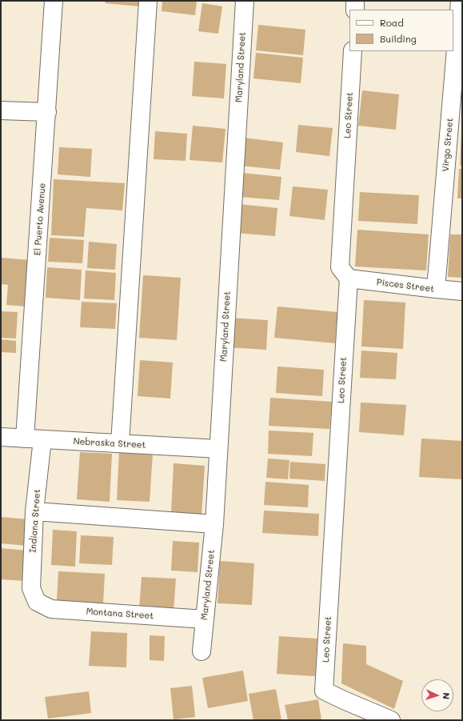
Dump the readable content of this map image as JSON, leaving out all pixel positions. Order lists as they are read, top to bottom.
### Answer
{
  "streets": {
    "street": [
      "Maryland Street",
      "Leo Street",
      "Virgo Street",
      "El Puerto Avenue",
      "Pisces Street",
      "Nebraska Street",
      "Indiana Street",
      "Montana Street"
    ]
  },
  "crossings": [
    ["Maryland Street", "Nebraska Street"],
    ["Maryland Street", "Montana Street"],
    ["Leo Street", "Pisces Street"],
    ["Virgo Street", "Pisces Street"],
    ["El Puerto Avenue", "Nebraska Street"],
    ["Nebraska Street", "Indiana Street"],
    ["Indiana Street", "Montana Street"]
  ],
  "legend": ["Road", "Building"],
  "north": "right"
}
